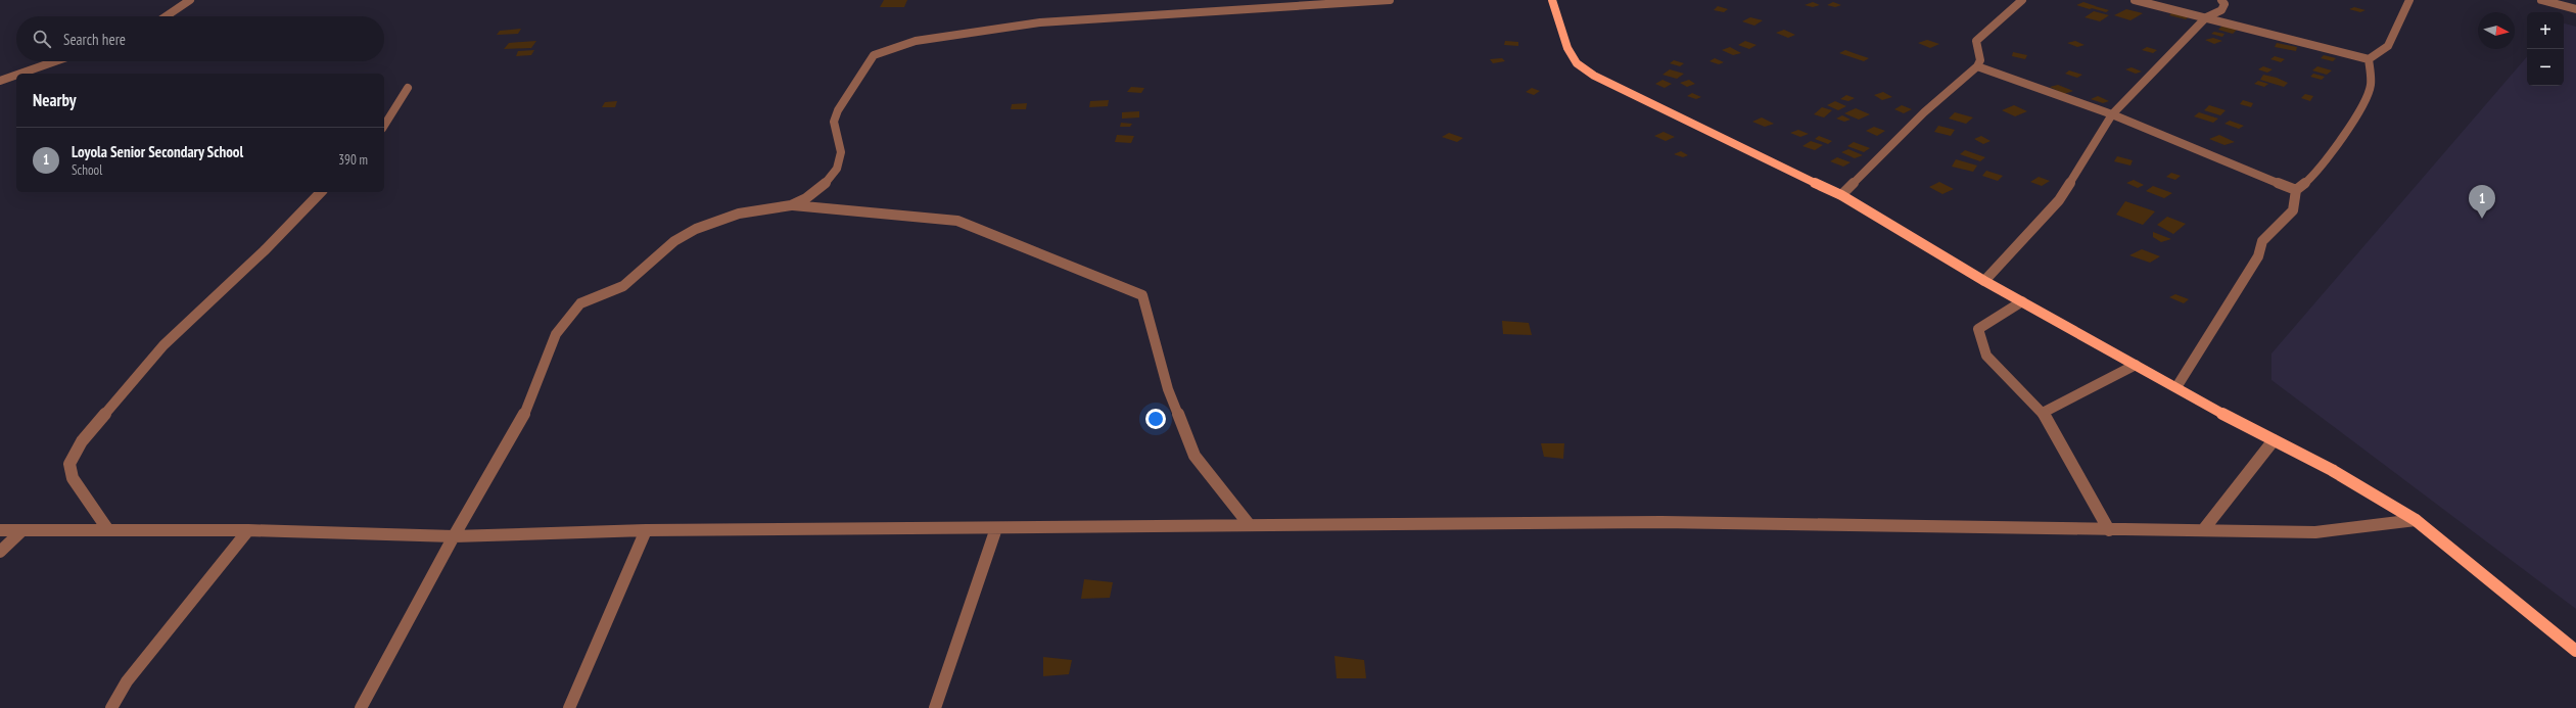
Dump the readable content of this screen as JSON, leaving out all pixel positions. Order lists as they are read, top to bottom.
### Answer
{
  "north": "right",
  "page": {
    "map_buttons": ["+", "−"],
    "search": "Search here",
    "heading": "Nearby",
    "list": [
      {
        "mark": "1",
        "name": "Loyola Senior Secondary School",
        "note": "School",
        "value": "390 m"
      }
    ],
    "pins": "1"
  }
}
